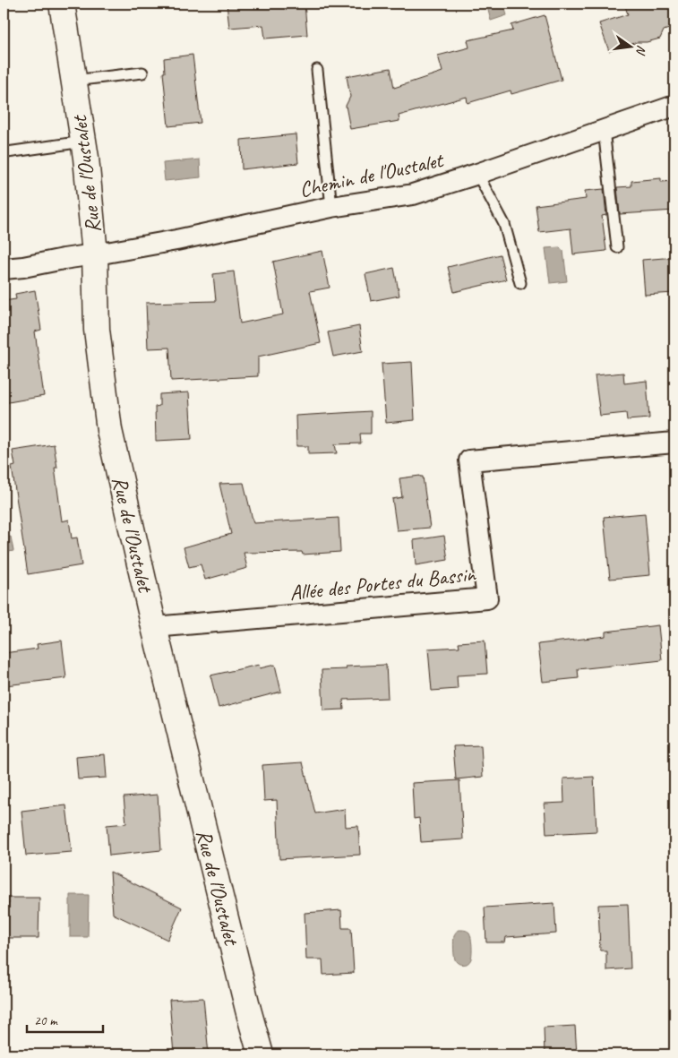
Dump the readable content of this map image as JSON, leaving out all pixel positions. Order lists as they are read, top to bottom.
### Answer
{
  "streets": {
    "street": ["Rue de l'Oustalet", "Chemin de l'Oustalet", "Allée des Portes du Bassin"]
  },
  "crossings": [
    ["Rue de l'Oustalet", "Chemin de l'Oustalet"],
    ["Rue de l'Oustalet", "Allée des Portes du Bassin"]
  ],
  "scale_bar": "20 m",
  "north": "right"
}
